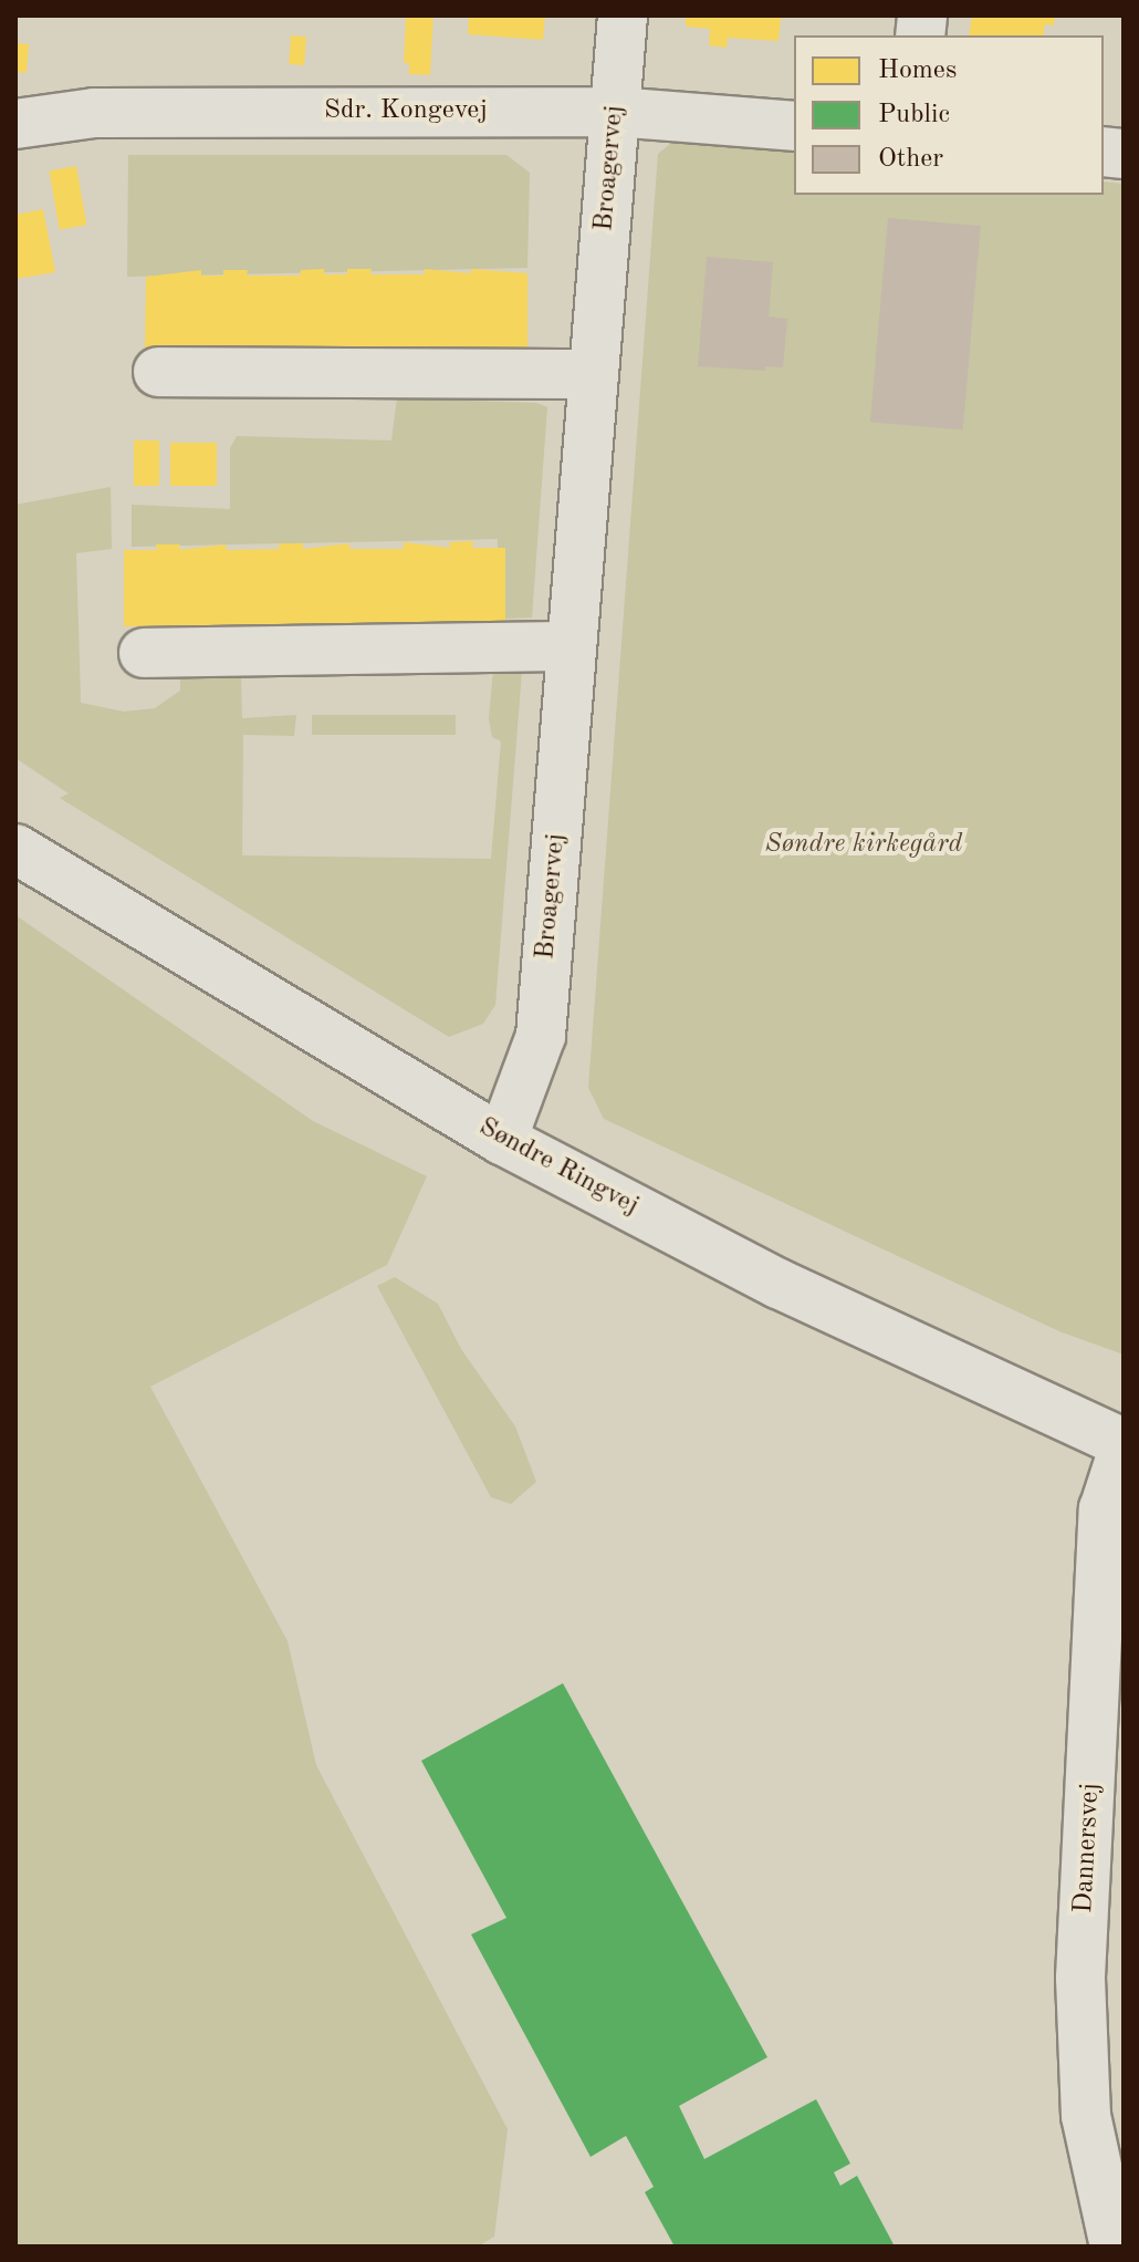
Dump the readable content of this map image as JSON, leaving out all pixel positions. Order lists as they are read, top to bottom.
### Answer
{
  "streets": {
    "street": [
      "Sdr. Kongevej",
      "Broagervej",
      "Søndre Ringvej",
      "Dannersvej"
    ]
  },
  "crossings": [
    ["Sdr. Kongevej", "Broagervej"],
    ["Broagervej", "Søndre Ringvej"],
    ["Søndre Ringvej", "Dannersvej"]
  ],
  "parks": ["Søndre kirkegård"],
  "legend": ["Homes", "Public", "Other"]
}
